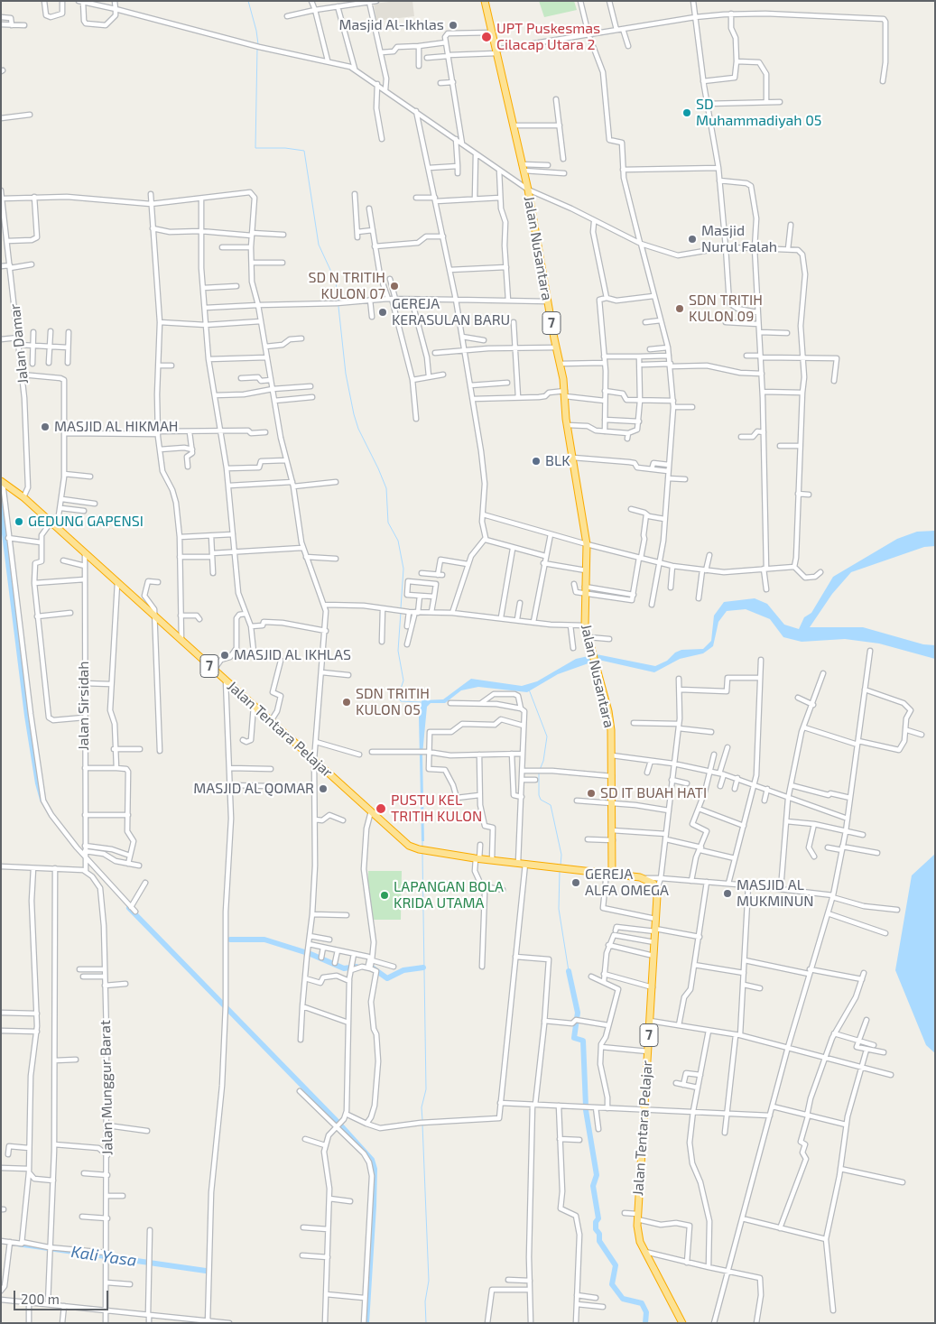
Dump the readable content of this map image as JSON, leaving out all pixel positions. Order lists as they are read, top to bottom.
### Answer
{
  "streets": {
    "highway": ["Jalan Nusantara", "7", "Jalan Tentara Pelajar"],
    "street": ["Jalan Damar", "Jalan Sirsidah", "Jalan Munggur Barat"]
  },
  "crossings": [
    ["Jalan Nusantara", "7"],
    ["7", "Jalan Tentara Pelajar"],
    ["Jalan Damar", "Jalan Tentara Pelajar"],
    ["Jalan Sirsidah", "Jalan Tentara Pelajar"],
    ["Jalan Sirsidah", "Jalan Munggur Barat"]
  ],
  "water": ["Kali Yasa"],
  "places": [
    "Masjid Al-Ikhlas",
    "UPT Puskesmas Cilacap Utara 2",
    "SD Muhammadiyah 05",
    "Masjid Nurul Falah",
    "SD N TRITIH KULON 07",
    "SDN TRITIH KULON 09",
    "GEREJA KERASULAN BARU",
    "MASJID AL HIKMAH",
    "BLK",
    "GEDUNG GAPENSI",
    "MASJID AL IKHLAS",
    "SDN TRITIH KULON 05",
    "MASJID AL QOMAR",
    "SD IT BUAH HATI",
    "PUSTU KEL TRITIH KULON",
    "GEREJA ALFA OMEGA",
    "MASJID AL MUKMINUN",
    "LAPANGAN BOLA KRIDA UTAMA"
  ],
  "scale_bar": "200 m"
}
